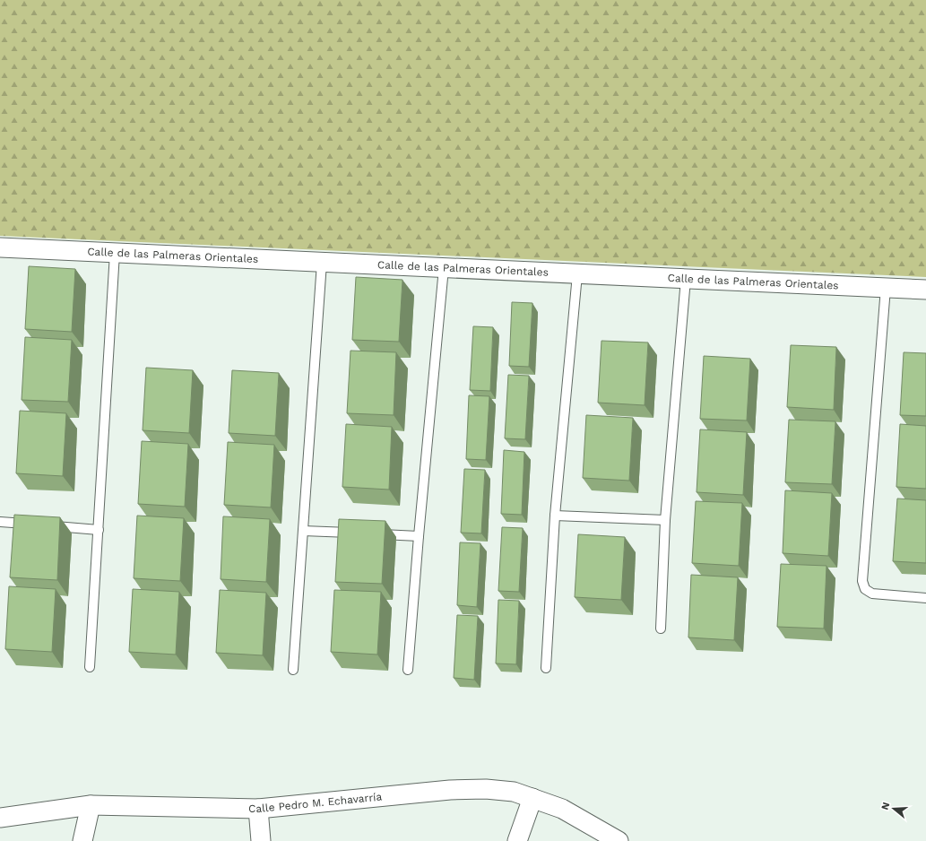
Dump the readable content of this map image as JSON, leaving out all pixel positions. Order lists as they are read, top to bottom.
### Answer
{
  "streets": {
    "street": ["Calle de las Palmeras Orientales", "Calle Pedro M. Echavarría"]
  },
  "north": "left"
}
